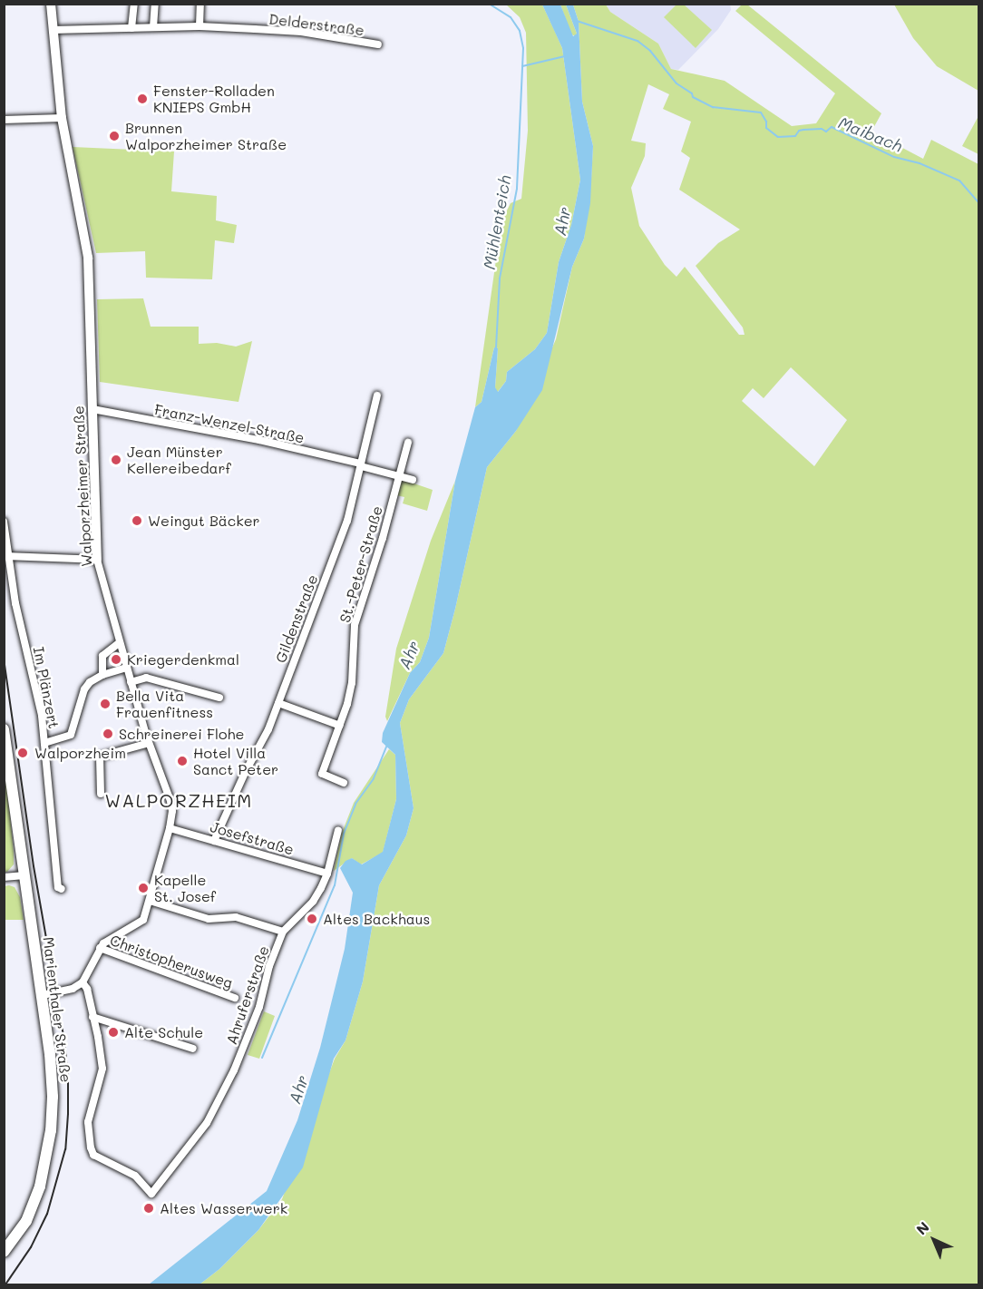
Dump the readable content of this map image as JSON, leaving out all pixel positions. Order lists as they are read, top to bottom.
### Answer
{
  "streets": {
    "main road": ["Marienthaler Straße"],
    "street": [
      "Delderstraße",
      "Franz-Wenzel-Straße",
      "Walporzheimer Straße",
      "St.-Peter-Straße",
      "Gildenstraße",
      "Im Plänzert",
      "Josefstraße",
      "Christopherusweg",
      "Ahruferstraße"
    ]
  },
  "crossings": [
    ["Delderstraße", "Walporzheimer Straße"],
    ["Franz-Wenzel-Straße", "Walporzheimer Straße"],
    ["Franz-Wenzel-Straße", "St.-Peter-Straße"],
    ["Franz-Wenzel-Straße", "Gildenstraße"],
    ["Walporzheimer Straße", "Josefstraße"],
    ["Walporzheimer Straße", "Christopherusweg"],
    ["Gildenstraße", "Josefstraße"],
    ["Josefstraße", "Ahruferstraße"]
  ],
  "districts": ["WALPORZHEIM"],
  "water": ["Maibach", "Ahr", "Mühlenteich"],
  "places": [
    "Fenster-Rolladen KNIEPS GmbH",
    "Brunnen Walporzheimer Straße",
    "Jean Münster Kellereibedarf",
    "Weingut Bäcker",
    "Kriegerdenkmal",
    "Bella Vita Frauenfitness",
    "Schreinerei Flohe",
    "Walporzheim",
    "Hotel Villa Sanct Peter",
    "Kapelle St. Josef",
    "Altes Backhaus",
    "Alte Schule",
    "Altes Wasserwerk"
  ],
  "north": "top left"
}
